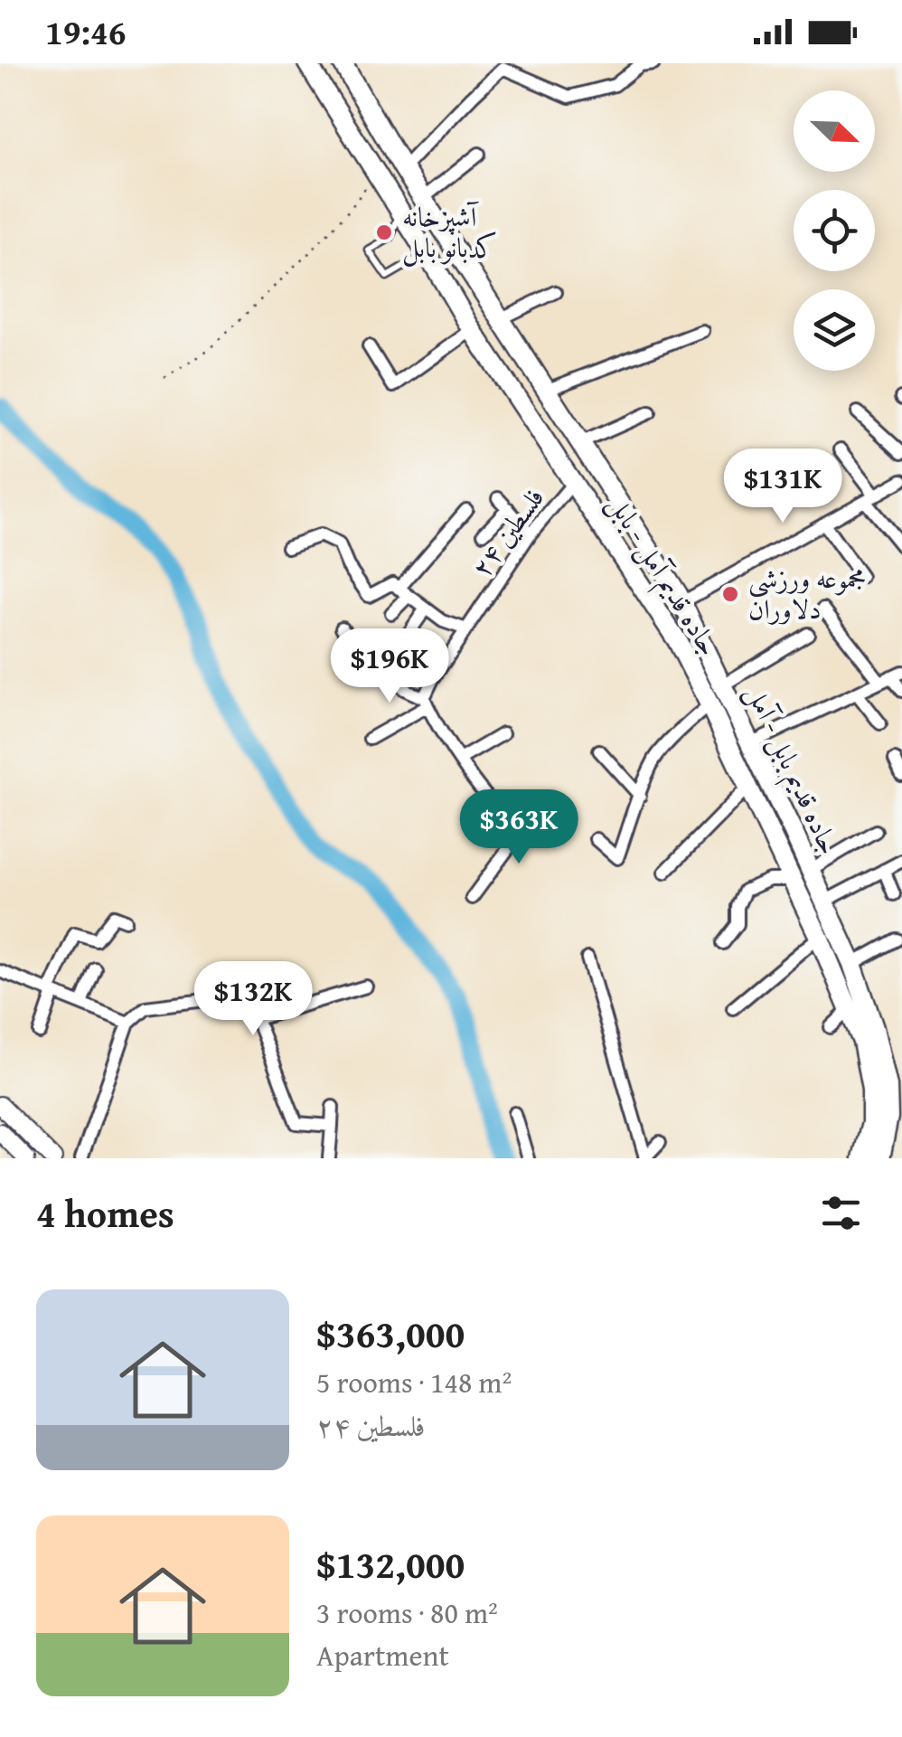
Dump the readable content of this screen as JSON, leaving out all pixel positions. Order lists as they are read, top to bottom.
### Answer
{
  "streets": {
    "main road": ["جاده قدیم آمل - بابل", "جاده قدیم بابل - آمل"],
    "street": ["فلسطین ۲۴"]
  },
  "crossings": [
    ["فلسطین ۲۴", "جاده قدیم آمل - بابل"]
  ],
  "places": ["آشپزخانه کدبانو بابل", "مجموعه ورزشی دلاوران"],
  "north": "bottom right",
  "page": {
    "status": "19:46",
    "price": [
      "$131K",
      "$196K",
      "$363K",
      "$132K"
    ],
    "heading": "4 homes",
    "list": [
      {
        "name": "$363,000",
        "note": "5 rooms · 148 m² · فلسطین ۲۴"
      },
      {
        "name": "$132,000",
        "note": "3 rooms · 80 m² · Apartment"
      }
    ]
  }
}
